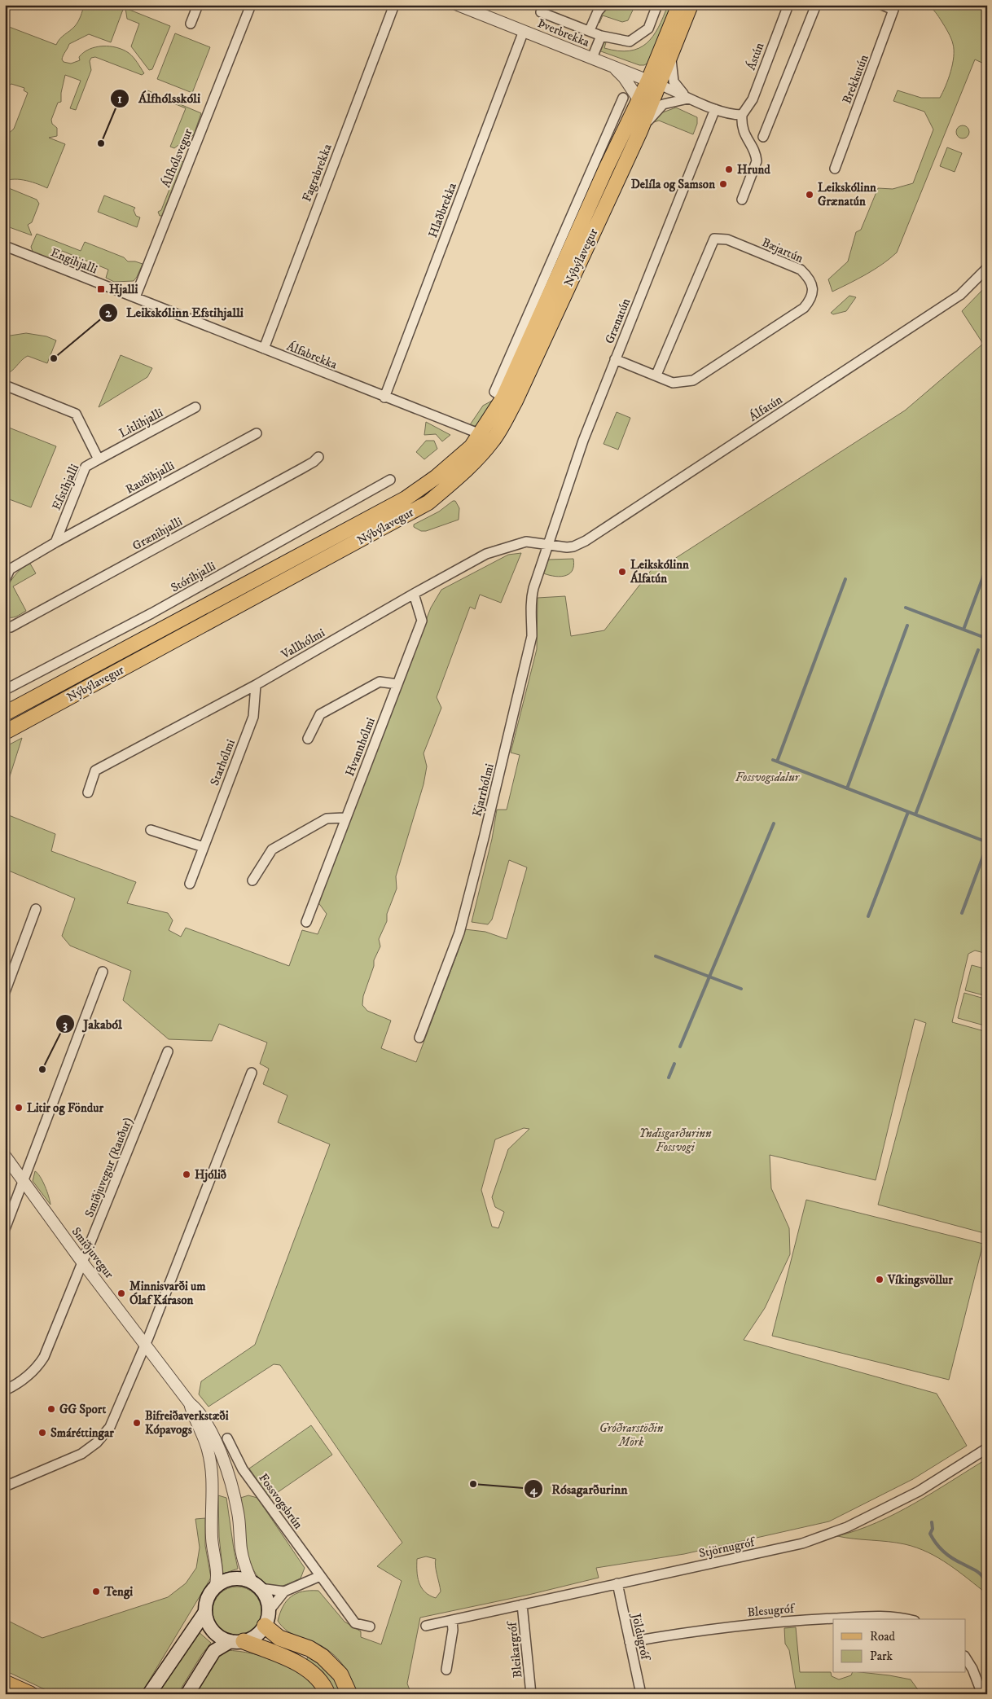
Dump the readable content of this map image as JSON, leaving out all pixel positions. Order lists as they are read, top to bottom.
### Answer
{
  "streets": {
    "main road": ["Nýbýlavegur"],
    "street": [
      "Þverbrekka",
      "Ástún",
      "Brekkutún",
      "Álfhólsvegur",
      "Fagrabrekka",
      "Hlaðbrekka",
      "Bæjartún",
      "Engihjalli",
      "Grænatún",
      "Álfabrekka",
      "Álfatún",
      "Litlihjalli",
      "Rauðihjalli",
      "Efstihjalli",
      "Grænihjalli",
      "Stórihjalli",
      "Vallhólmi",
      "Hvannhólmi",
      "Starhólmi",
      "Kjarrhólmi",
      "Smiðjuvegur (Rauður)",
      "Smiðjuvegur",
      "Fossvogsbrún",
      "Stjörnugróf",
      "Blesugróf",
      "Jöldugróf",
      "Bleikargróf"
    ]
  },
  "crossings": [
    ["Þverbrekka", "Hlaðbrekka"],
    ["Þverbrekka", "Nýbýlavegur"],
    ["Álfhólsvegur", "Engihjalli"],
    ["Álfhólsvegur", "Álfabrekka"],
    ["Fagrabrekka", "Álfabrekka"],
    ["Hlaðbrekka", "Álfabrekka"],
    ["Bæjartún", "Grænatún"],
    ["Nýbýlavegur", "Álfabrekka"],
    ["Engihjalli", "Álfabrekka"],
    ["Grænatún", "Álfatún"],
    ["Grænatún", "Vallhólmi"],
    ["Grænatún", "Kjarrhólmi"],
    ["Álfatún", "Vallhólmi"],
    ["Álfatún", "Kjarrhólmi"],
    ["Litlihjalli", "Efstihjalli"],
    ["Rauðihjalli", "Efstihjalli"],
    ["Vallhólmi", "Hvannhólmi"],
    ["Vallhólmi", "Starhólmi"],
    ["Vallhólmi", "Kjarrhólmi"],
    ["Smiðjuvegur (Rauður)", "Smiðjuvegur"],
    ["Stjörnugróf", "Jöldugróf"],
    ["Stjörnugróf", "Bleikargróf"],
    ["Blesugróf", "Jöldugróf"]
  ],
  "parks": ["Fossvogsdalur", "Yndisgarðurinn Fossvogi", "Gróðrarstöðin Mörk"],
  "places": {
    "other": [
      "Álfhólsskóli",
      "Hrund",
      "Delíla og Samson",
      "Leikskólinn Grænatún",
      "Leikskólinn Efstihjalli",
      "Leikskólinn Álfatún",
      "Jakaból",
      "Litir og Föndur",
      "Hjólið",
      "Víkingsvöllur",
      "Minnisvarði um Ólaf Kárason",
      "GG Sport",
      "Bifreiðaverkstæði Kópavogs",
      "Smáréttingar",
      "Rósagarðurinn",
      "Tengi"
    ],
    "transit": ["Hjalli"]
  },
  "legend": ["Road", "Park"]
}
